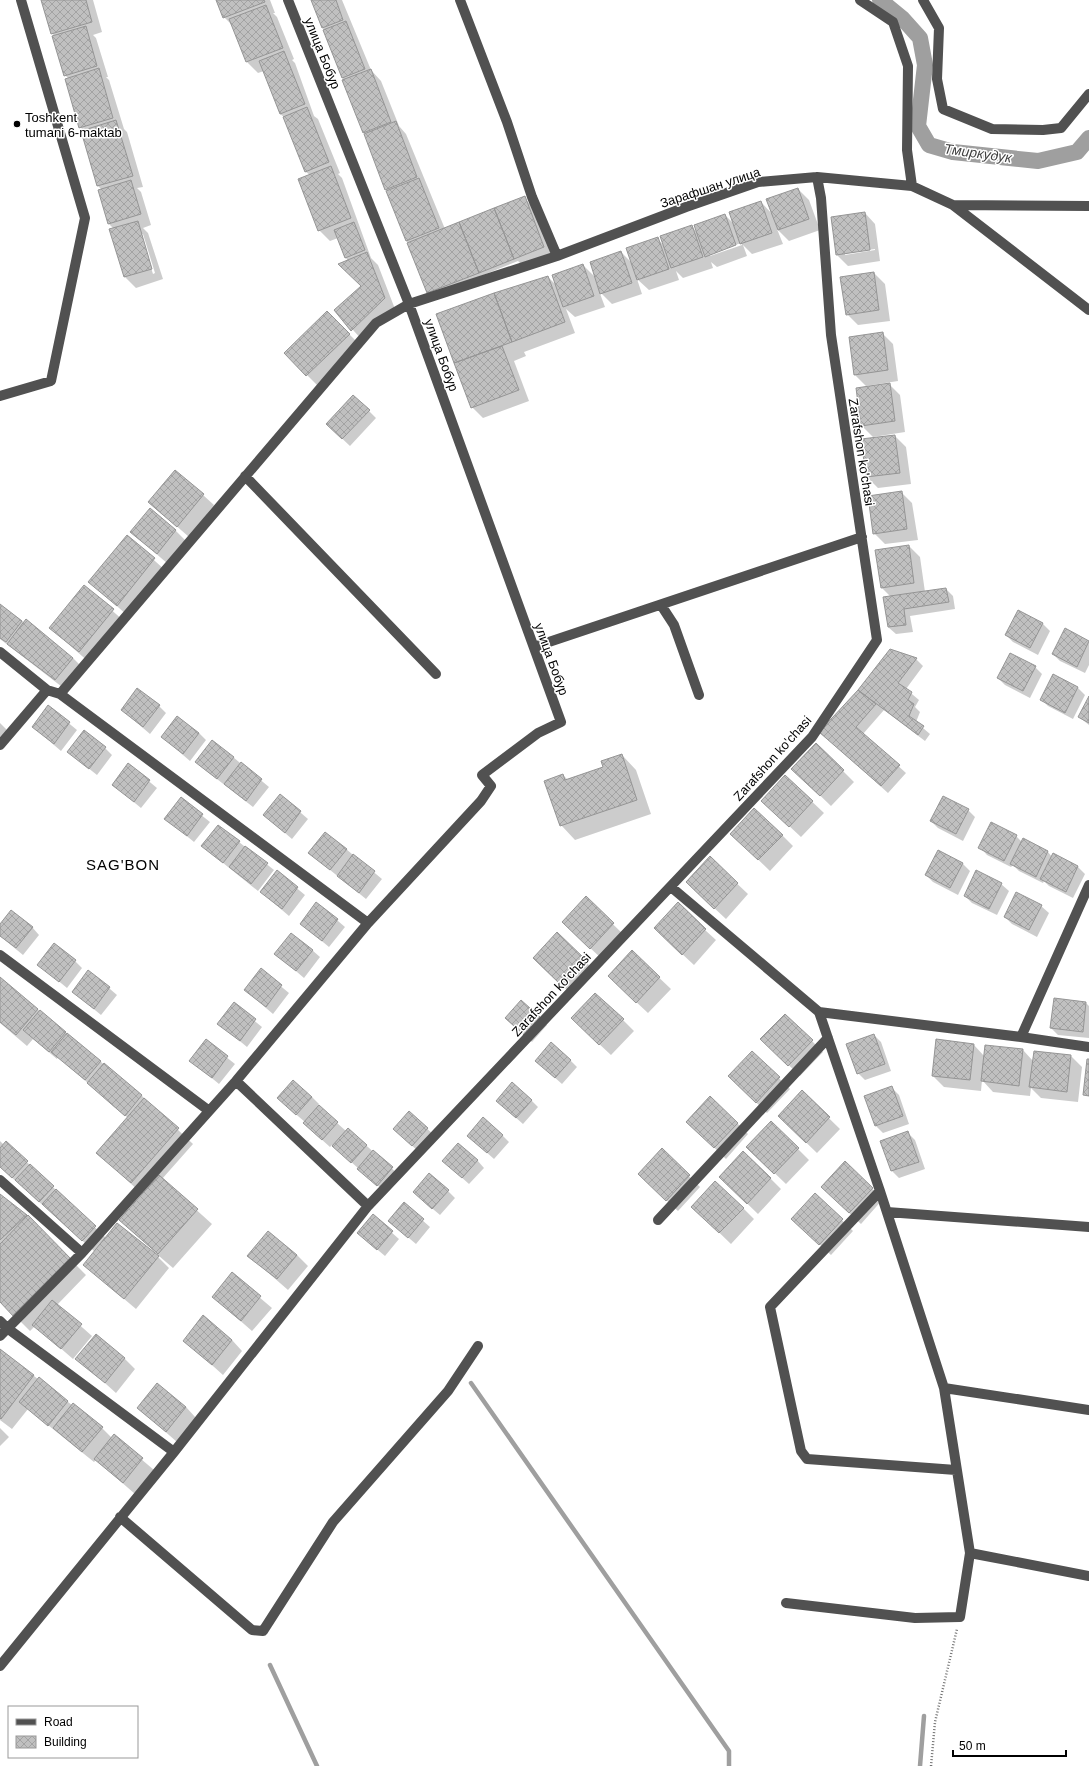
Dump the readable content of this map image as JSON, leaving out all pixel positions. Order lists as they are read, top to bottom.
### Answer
{
  "streets": {
    "street": ["улица Бобур", "Зарафшан улица", "Zarafshon ko'chasi"]
  },
  "crossings": [
    ["улица Бобур", "Зарафшан улица"],
    ["Зарафшан улица", "Zarafshon ko'chasi"]
  ],
  "districts": ["SAG'BON"],
  "water": ["Тмиркудук"],
  "places": ["Toshkent tumani 6-maktab"],
  "legend": ["Road", "Building"],
  "scale_bar": "50 m"
}
